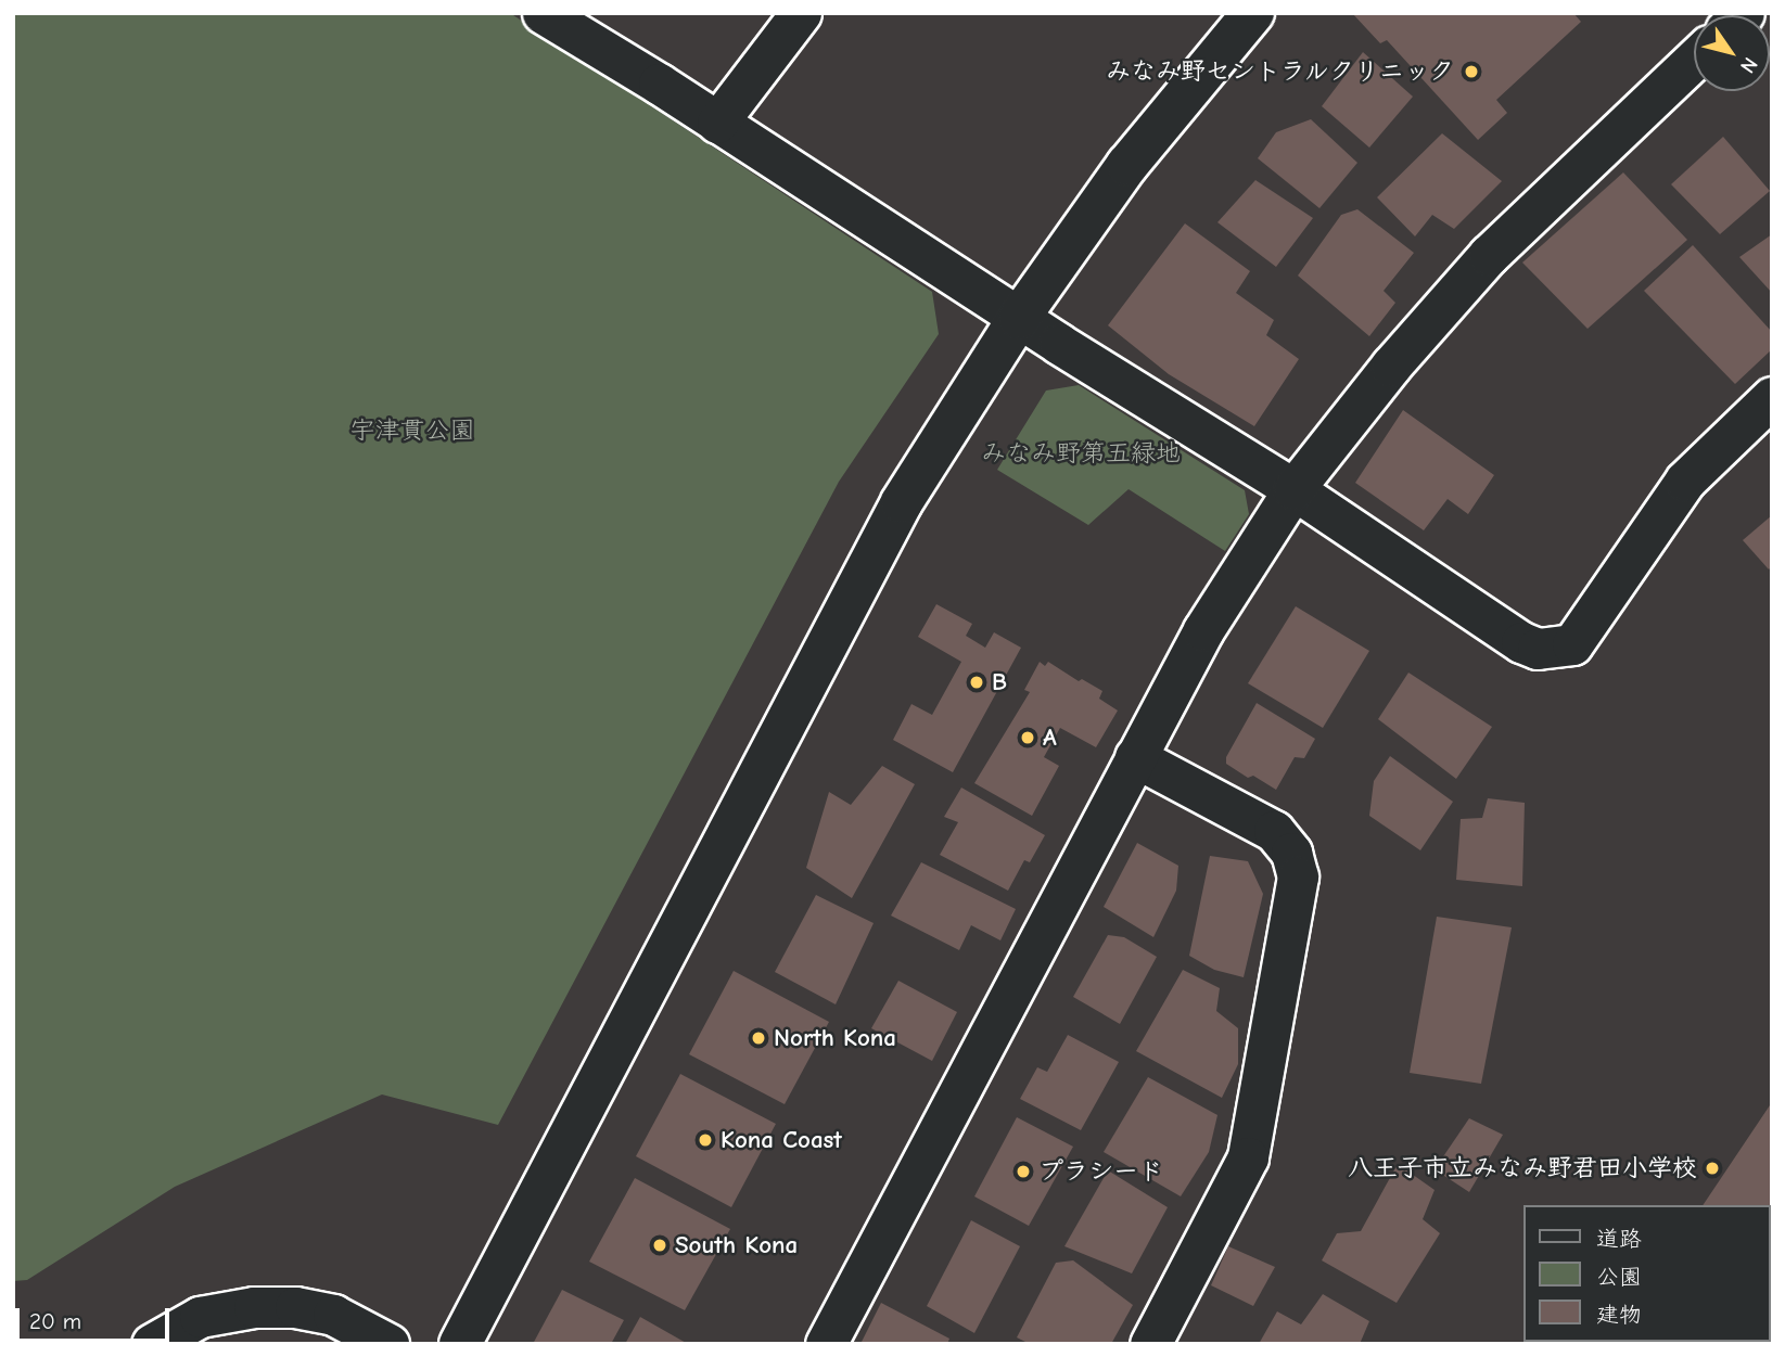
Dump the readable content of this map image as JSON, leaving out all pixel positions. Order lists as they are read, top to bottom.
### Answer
{
  "parks": ["宇津貫公園", "みなみ野第五緑地"],
  "places": [
    "みなみ野セントラルクリニック",
    "B",
    "A",
    "North Kona",
    "Kona Coast",
    "八王子市立みなみ野君田小学校",
    "プラシード",
    "South Kona"
  ],
  "legend": ["道路", "公園", "建物"],
  "scale_bar": "20 m",
  "north": "bottom right"
}
